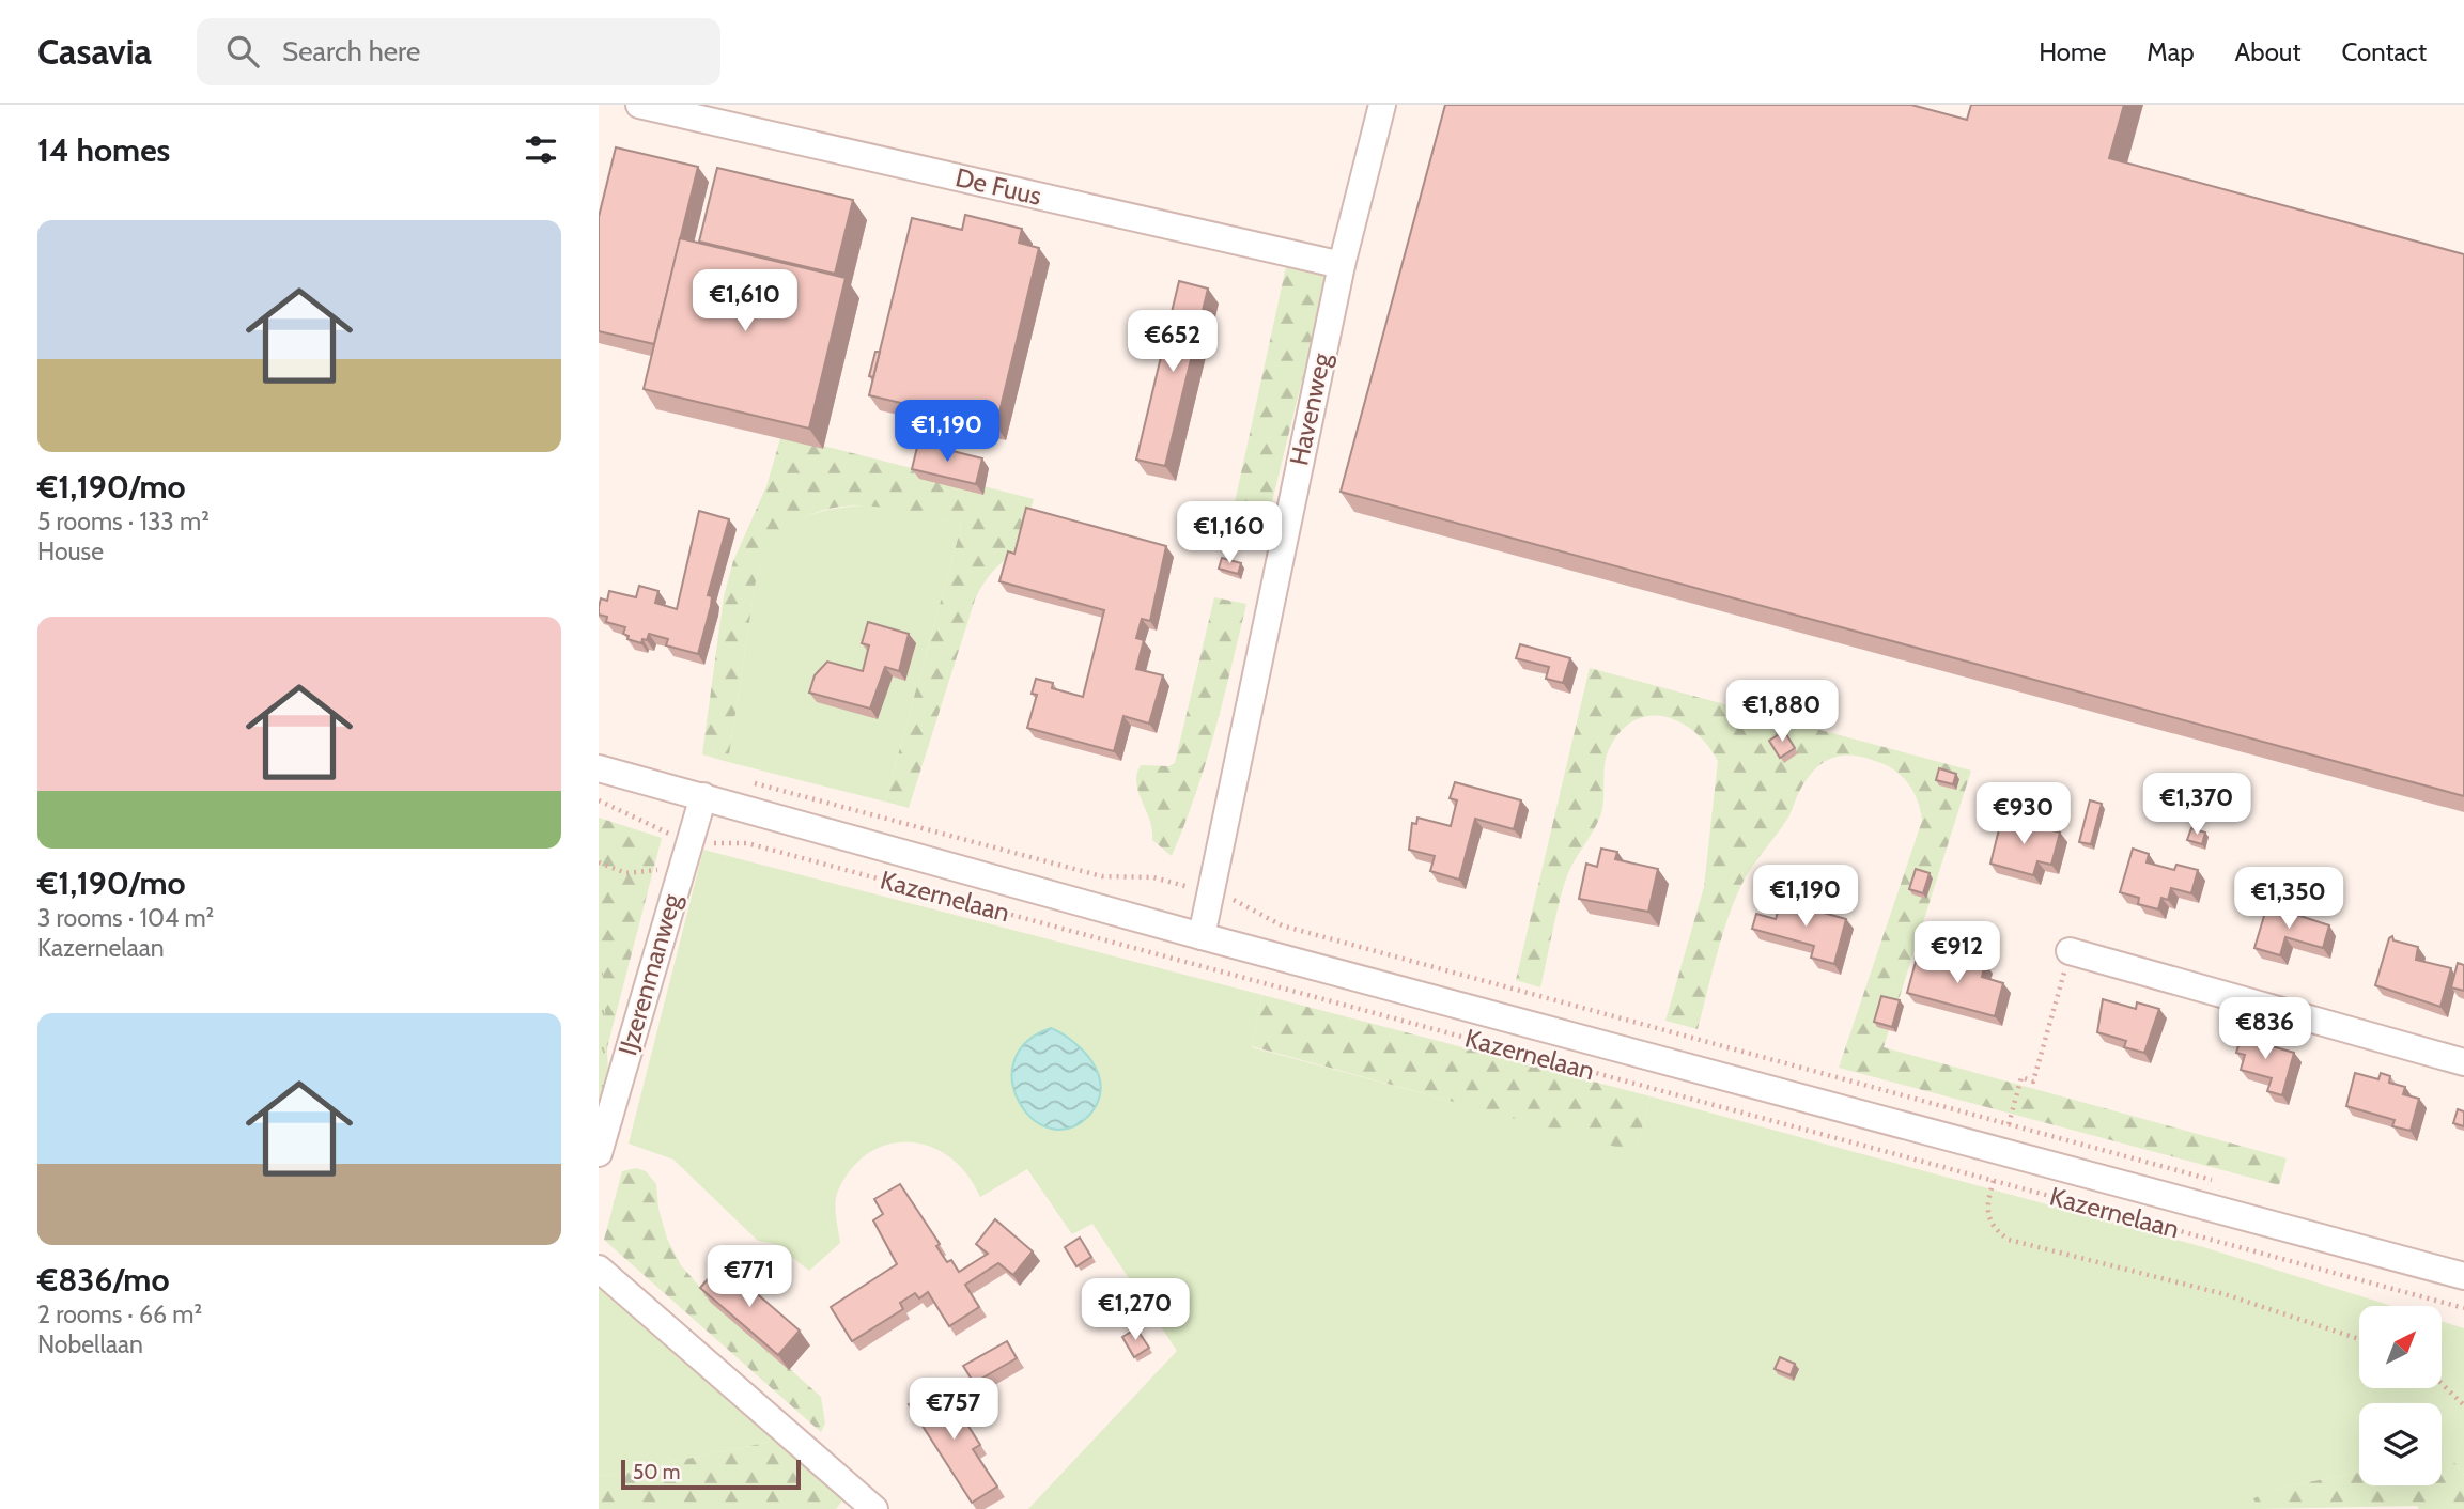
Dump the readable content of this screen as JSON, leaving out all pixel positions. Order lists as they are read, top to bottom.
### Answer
{
  "streets": {
    "street": [
      "De Fuus",
      "Havenweg",
      "Kazernelaan",
      "IJzerenmanweg"
    ]
  },
  "crossings": [
    ["De Fuus", "Havenweg"],
    ["Havenweg", "Kazernelaan"],
    ["Kazernelaan", "IJzerenmanweg"]
  ],
  "scale_bar": "50 m",
  "north": "top right",
  "page": {
    "header": "Casavia",
    "search": "Search here",
    "nav": [
      "Home",
      "Map",
      "About",
      "Contact"
    ],
    "heading": "14 homes",
    "list": [
      {
        "name": "€1,190/mo",
        "note": "5 rooms · 133 m² · House"
      },
      {
        "name": "€1,190/mo",
        "note": "3 rooms · 104 m² · Kazernelaan"
      },
      {
        "name": "€836/mo",
        "note": "2 rooms · 66 m² · Nobellaan"
      }
    ],
    "price": [
      "€1,610",
      "€652",
      "€1,190",
      "€1,160",
      "€1,880",
      "€1,370",
      "€930",
      "€1,190",
      "€1,350",
      "€912",
      "€836",
      "€771",
      "€1,270",
      "€757"
    ],
    "scale": "50 m"
  }
}
